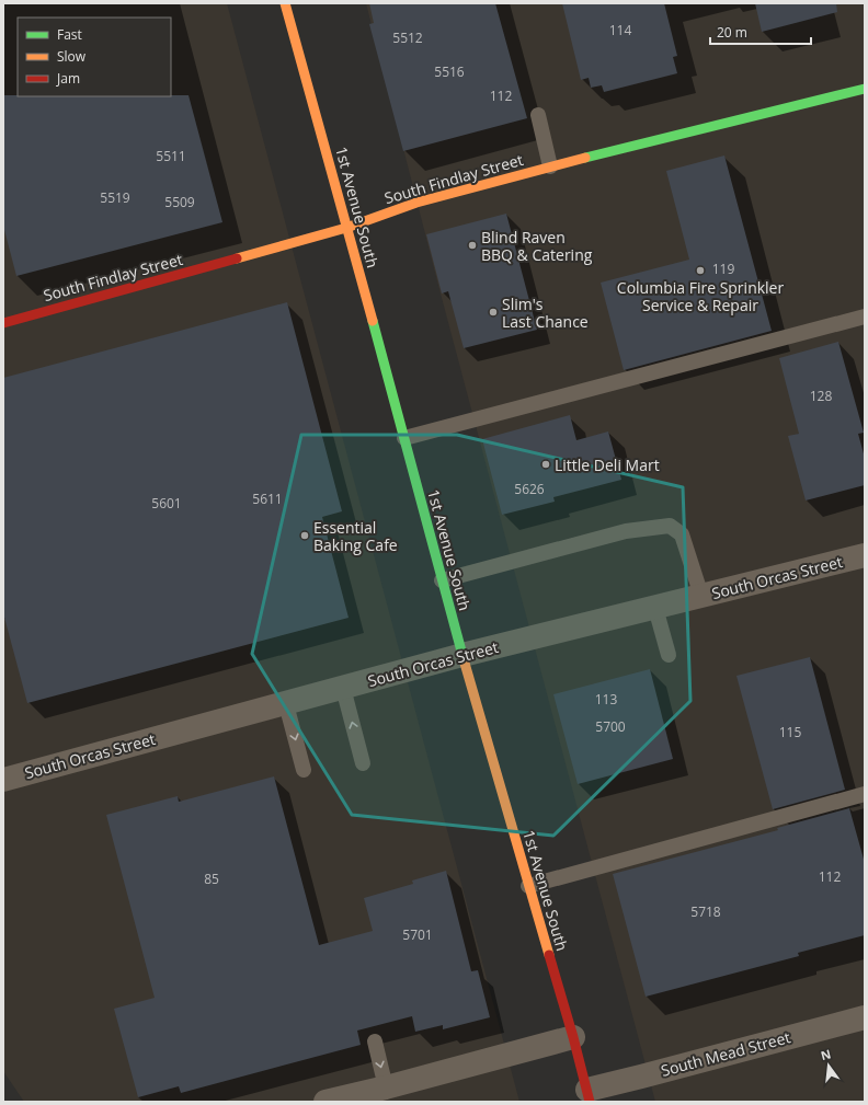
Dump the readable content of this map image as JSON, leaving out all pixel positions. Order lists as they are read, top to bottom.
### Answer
{
  "streets": {
    "main road": ["South Findlay Street", "1st Avenue South"],
    "street": ["South Orcas Street", "South Mead Street"]
  },
  "crossings": [
    ["South Findlay Street", "1st Avenue South"],
    ["1st Avenue South", "South Orcas Street"],
    ["1st Avenue South", "South Mead Street"]
  ],
  "places": [
    "Blind Raven BBQ & Catering",
    "Columbia Fire Sprinkler Service & Repair",
    "Slim's Last Chance",
    "Little Deli Mart",
    "Essential Baking Cafe"
  ],
  "house_numbers": [
    "114",
    "5512",
    "5516",
    "112",
    "5511",
    "5519",
    "5509",
    "119",
    "128",
    "5626",
    "5611",
    "5601",
    "113",
    "5700",
    "115",
    "112",
    "85",
    "5718",
    "5701"
  ],
  "legend": ["Fast", "Slow", "Jam"],
  "scale_bar": "20 m",
  "north": "top"
}
